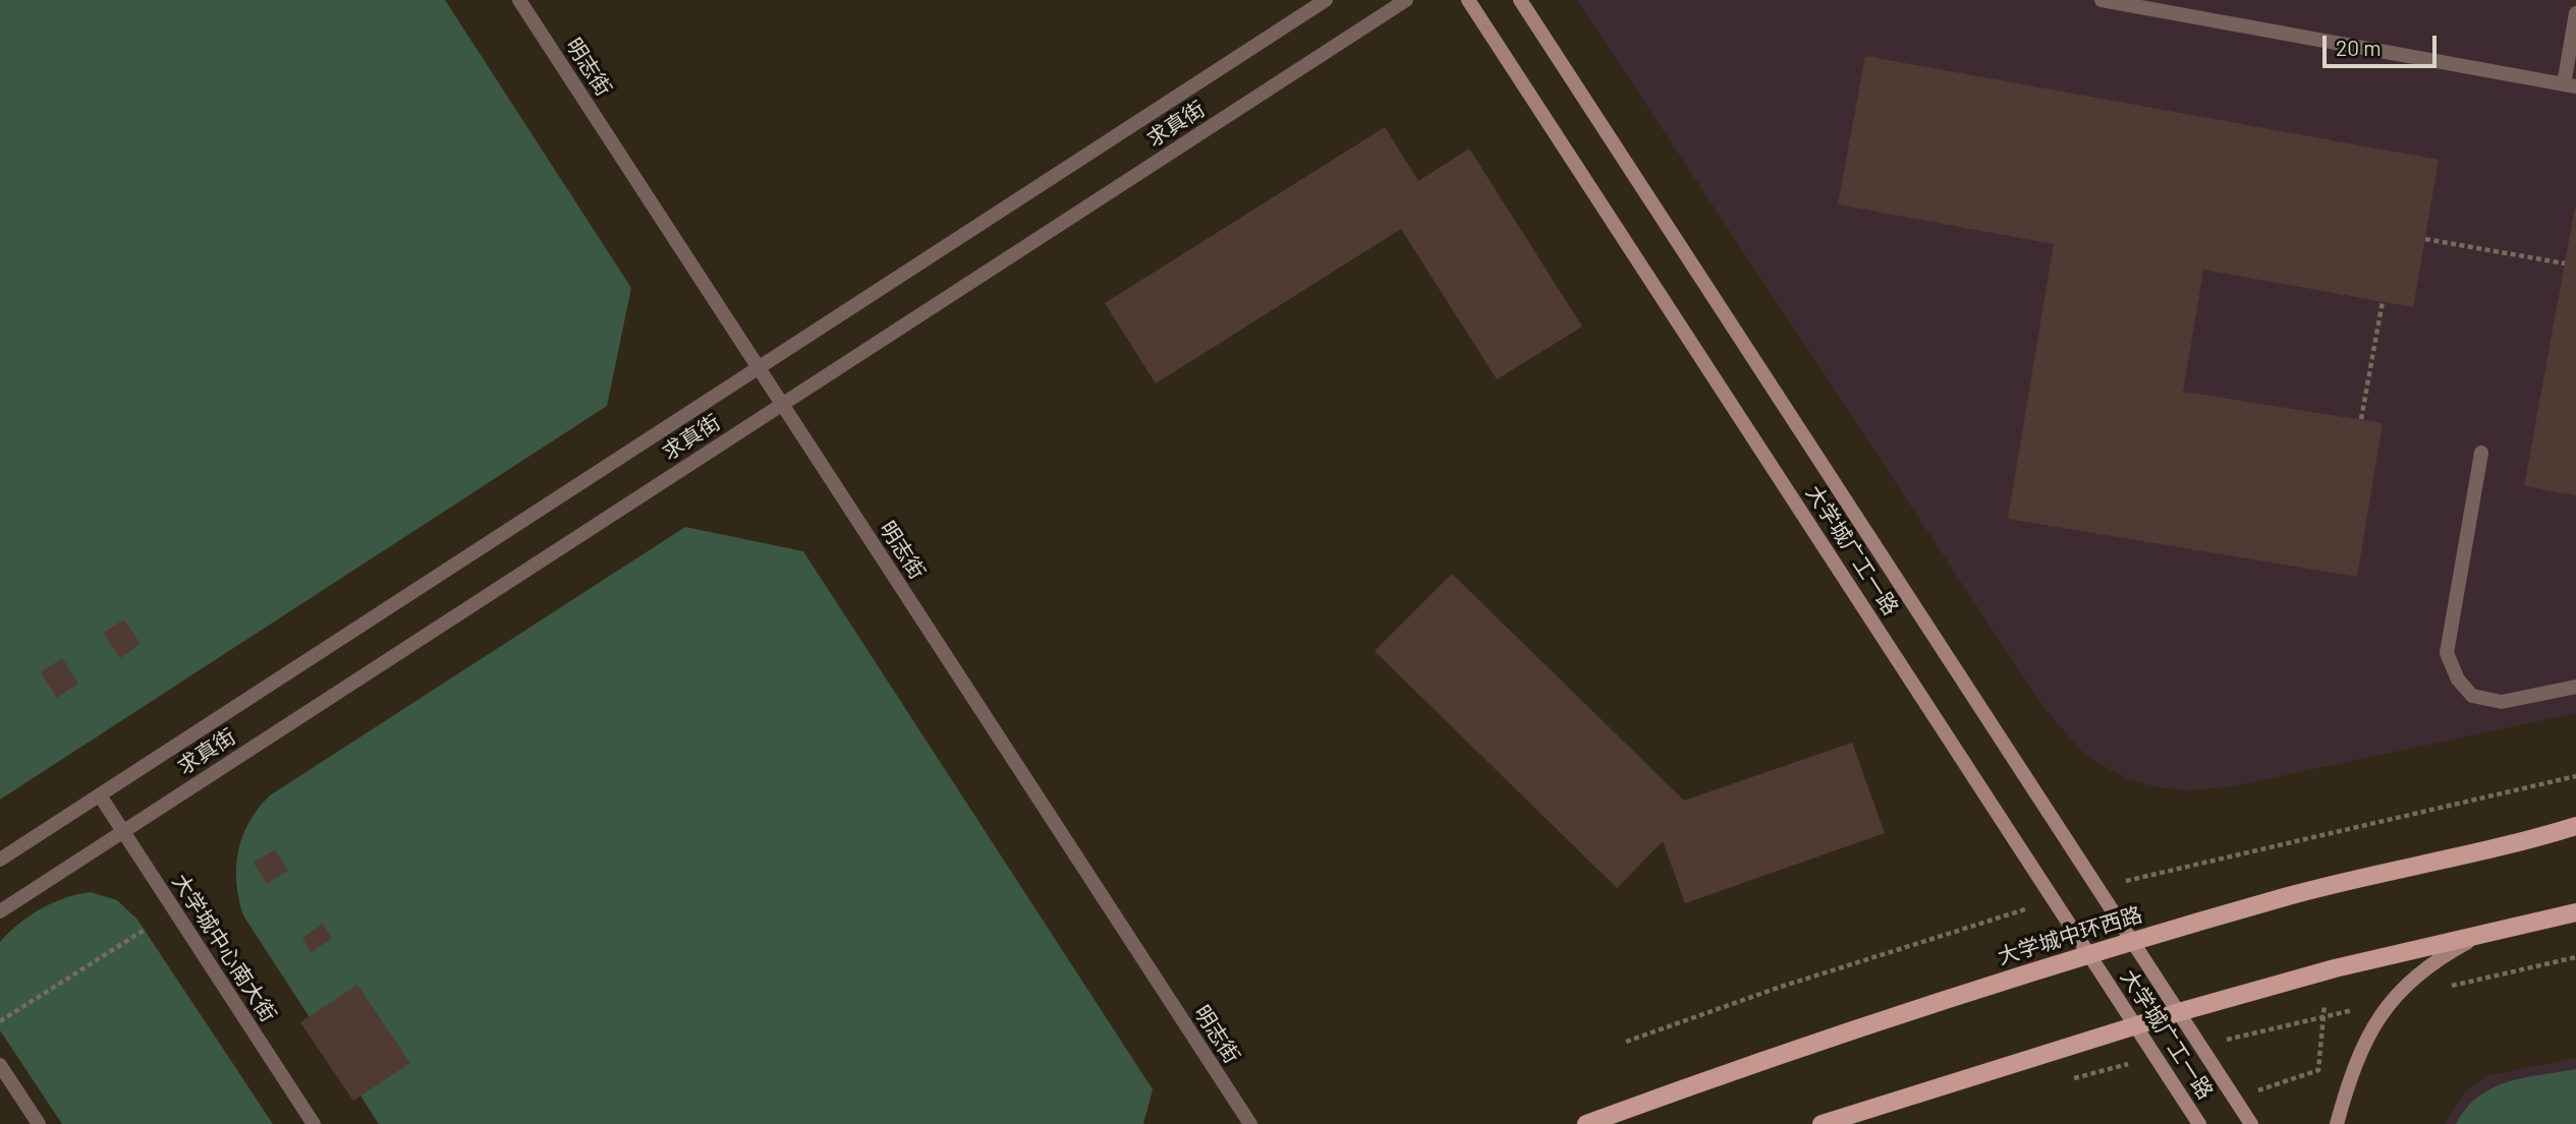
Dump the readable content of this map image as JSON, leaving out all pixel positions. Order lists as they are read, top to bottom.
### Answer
{
  "streets": {
    "main road": ["大学城广工一路", "大学城中环西路"],
    "street": ["明志街", "求真街", "大学城中心南大街"]
  },
  "crossings": [
    ["明志街", "求真街"],
    ["求真街", "大学城中心南大街"],
    ["大学城广工一路", "大学城中环西路"]
  ],
  "scale_bar": "20 m"
}
